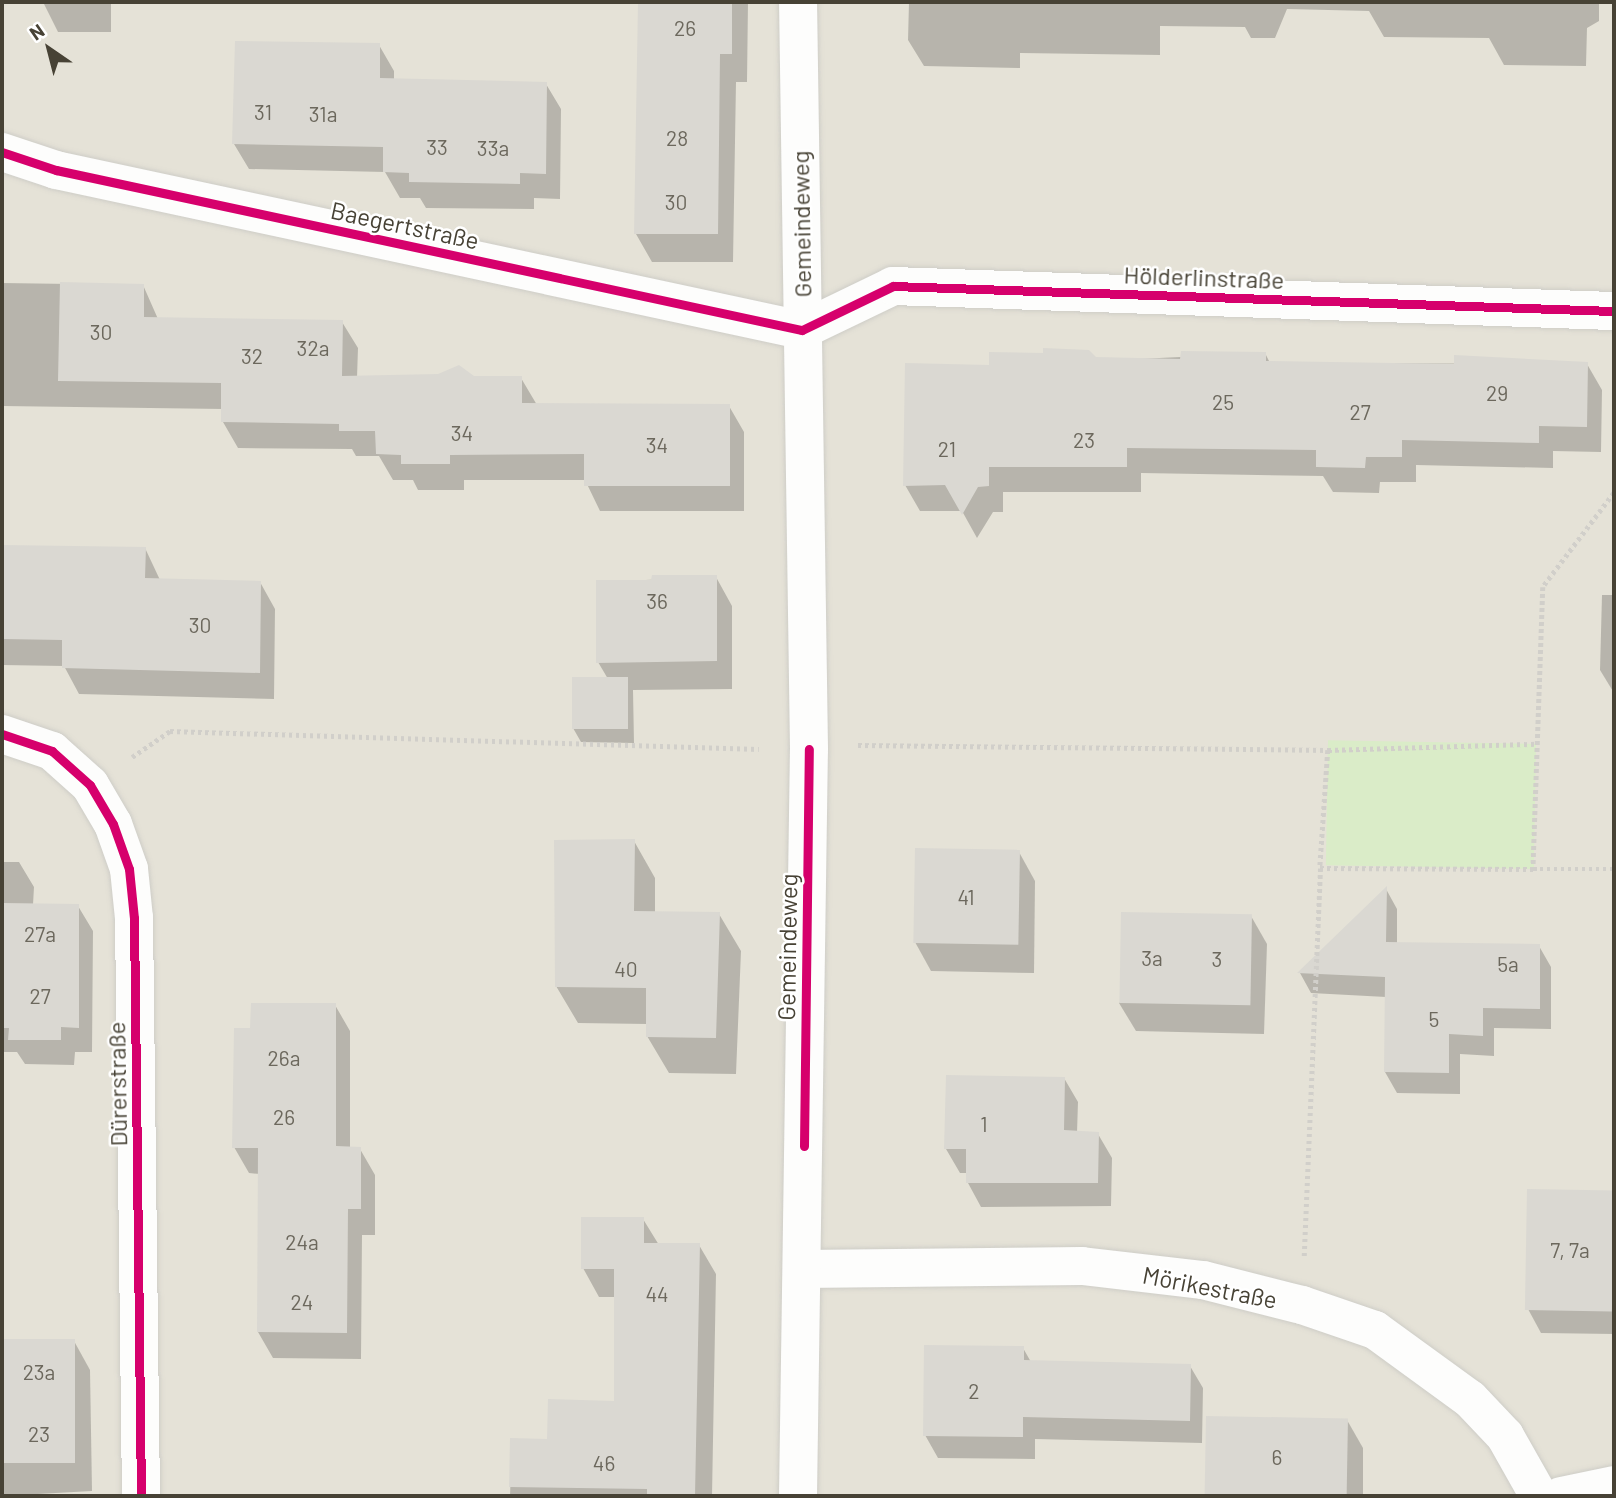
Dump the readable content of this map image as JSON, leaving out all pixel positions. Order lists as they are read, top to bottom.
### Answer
{
  "streets": {
    "street": [
      "Gemeindeweg",
      "Baegertstraße",
      "Hölderlinstraße",
      "Dürerstraße",
      "Mörikestraße"
    ]
  },
  "crossings": [
    ["Gemeindeweg", "Baegertstraße"],
    ["Gemeindeweg", "Hölderlinstraße"],
    ["Gemeindeweg", "Mörikestraße"],
    ["Baegertstraße", "Hölderlinstraße"]
  ],
  "house_numbers": [
    "26",
    "31",
    "31a",
    "28",
    "33",
    "33a",
    "30",
    "30",
    "32a",
    "32",
    "29",
    "25",
    "27",
    "34",
    "23",
    "34",
    "21",
    "36",
    "30",
    "41",
    "27a",
    "3a",
    "3",
    "5a",
    "40",
    "27",
    "5",
    "26a",
    "26",
    "1",
    "24a",
    "7, 7a",
    "44",
    "24",
    "23a",
    "2",
    "23",
    "6",
    "46"
  ],
  "north": "top left"
}
